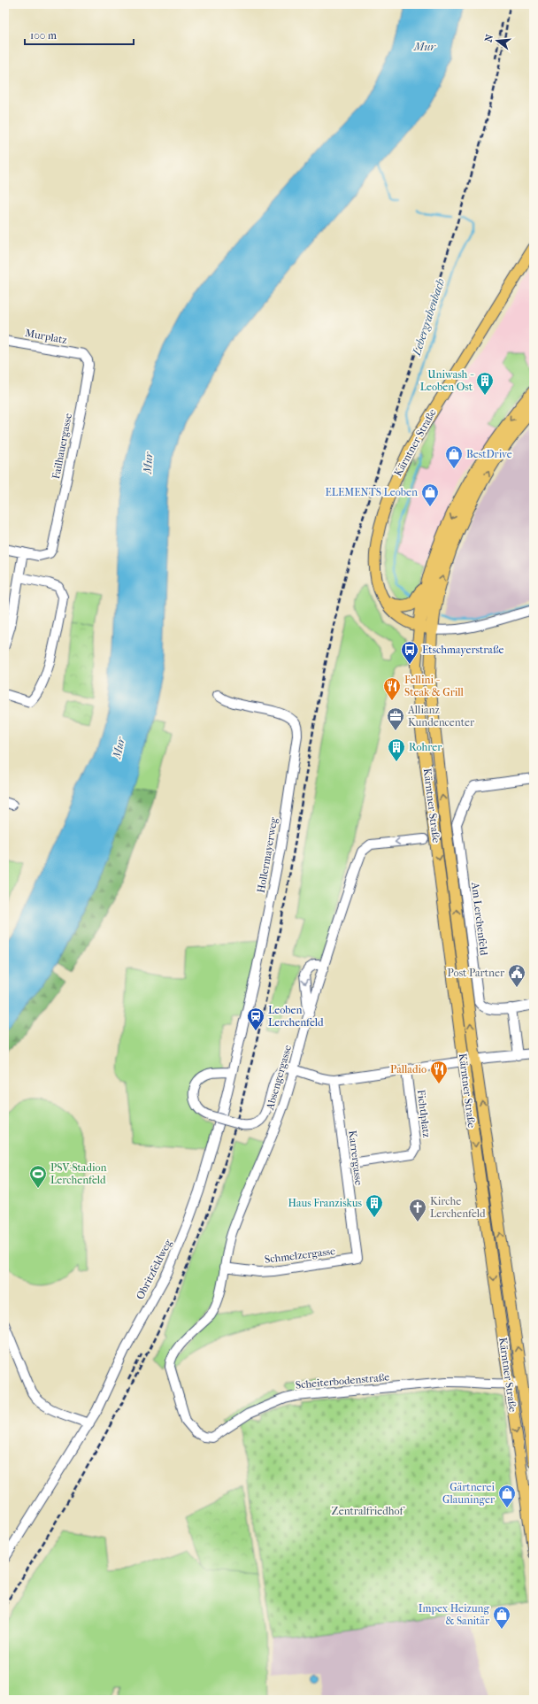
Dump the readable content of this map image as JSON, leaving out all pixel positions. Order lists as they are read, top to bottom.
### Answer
{
  "streets": {
    "main road": ["Kärntner Straße"],
    "street": [
      "Murplatz",
      "Failhauergasse",
      "Hollermayerweg",
      "Am Lerchenfeld",
      "Absengergasse",
      "Fichtlplatz",
      "Karrergasse",
      "Schmelzergasse",
      "Obritzfeldweg",
      "Scheiterbodenstraße"
    ]
  },
  "crossings": [
    ["Murplatz", "Failhauergasse"],
    ["Kärntner Straße", "Scheiterbodenstraße"],
    ["Hollermayerweg", "Obritzfeldweg"],
    ["Absengergasse", "Schmelzergasse"],
    ["Absengergasse", "Scheiterbodenstraße"],
    ["Fichtlplatz", "Karrergasse"],
    ["Karrergasse", "Schmelzergasse"],
    ["Schmelzergasse", "Scheiterbodenstraße"]
  ],
  "water": ["Mur", "Lebergrabenbach"],
  "parks": ["Zentralfriedhof"],
  "places": {
    "building": ["Uniwash - Leoben Ost", "Rohrer", "Haus Franziskus"],
    "shop": [
      "BestDrive",
      "ELEMENTS Leoben",
      "Gärtnerei Glauninger",
      "Impex Heizung & Sanitär"
    ],
    "bus stop": ["Etschmayerstraße"],
    "restaurant": ["Fellini - Steak & Grill", "Palladio"],
    "office": ["Allianz Kundencenter"],
    "public building": ["Post Partner"],
    "station": ["Leoben Lerchenfeld"],
    "sports": ["PSV-Stadion Lerchenfeld"],
    "church": ["Kirche Lerchenfeld"]
  },
  "scale_bar": "100 m",
  "north": "left"
}
